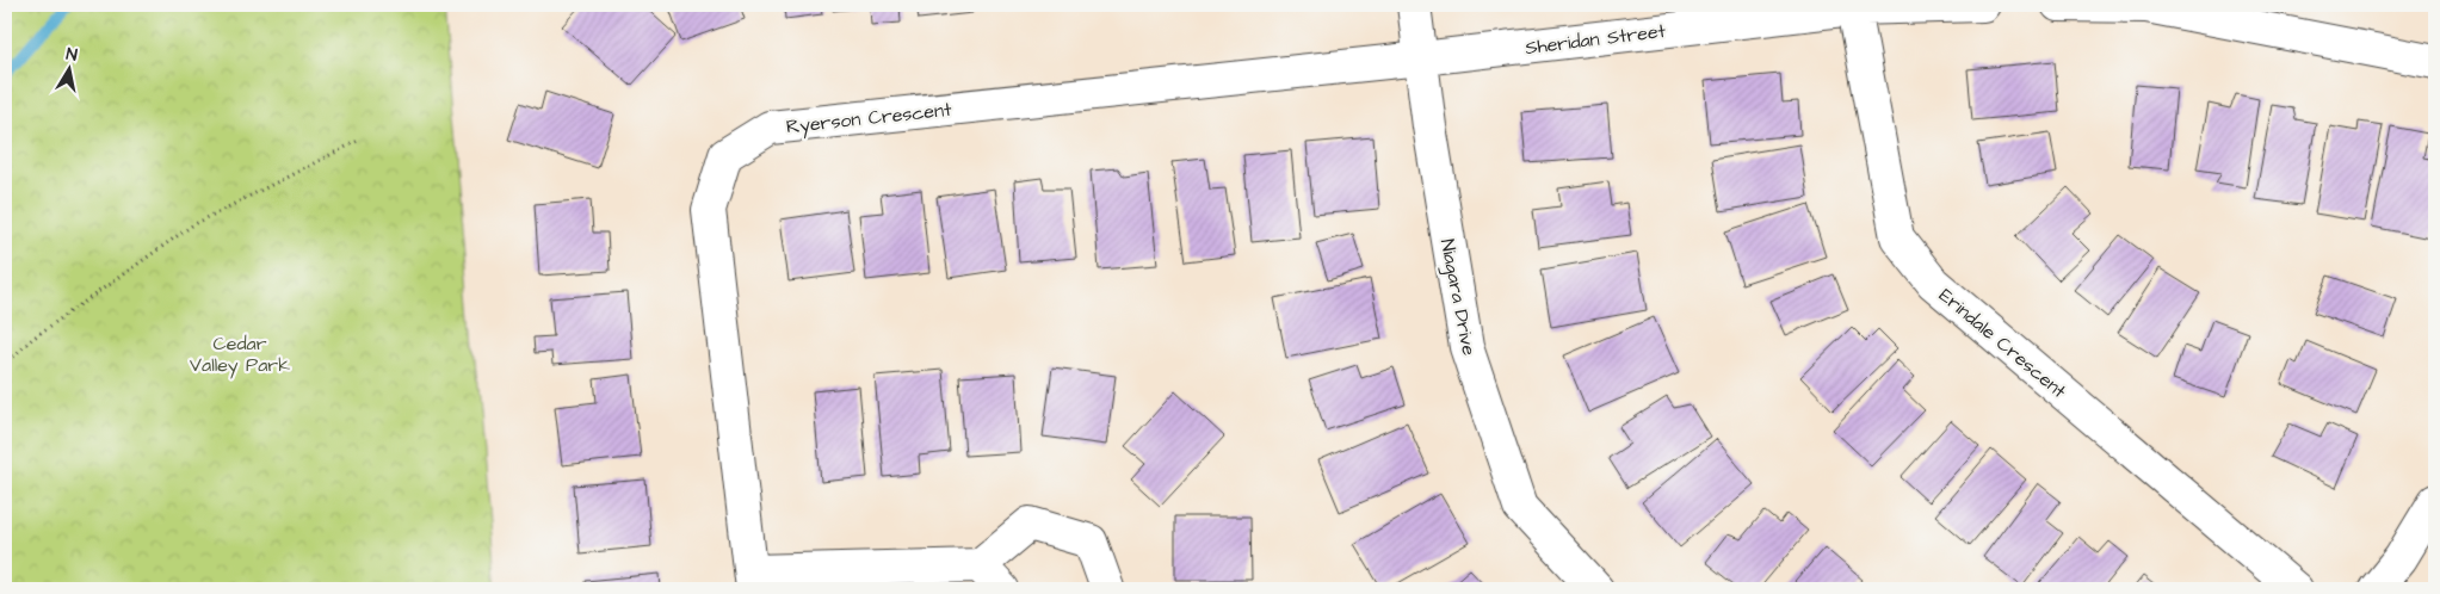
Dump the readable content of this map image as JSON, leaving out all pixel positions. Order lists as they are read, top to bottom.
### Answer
{
  "streets": {
    "street": [
      "Sheridan Street",
      "Ryerson Crescent",
      "Niagara Drive",
      "Erindale Crescent"
    ]
  },
  "crossings": [
    ["Sheridan Street", "Ryerson Crescent"],
    ["Sheridan Street", "Niagara Drive"],
    ["Sheridan Street", "Erindale Crescent"],
    ["Ryerson Crescent", "Niagara Drive"]
  ],
  "parks": ["Cedar Valley Park"],
  "north": "top"
}
